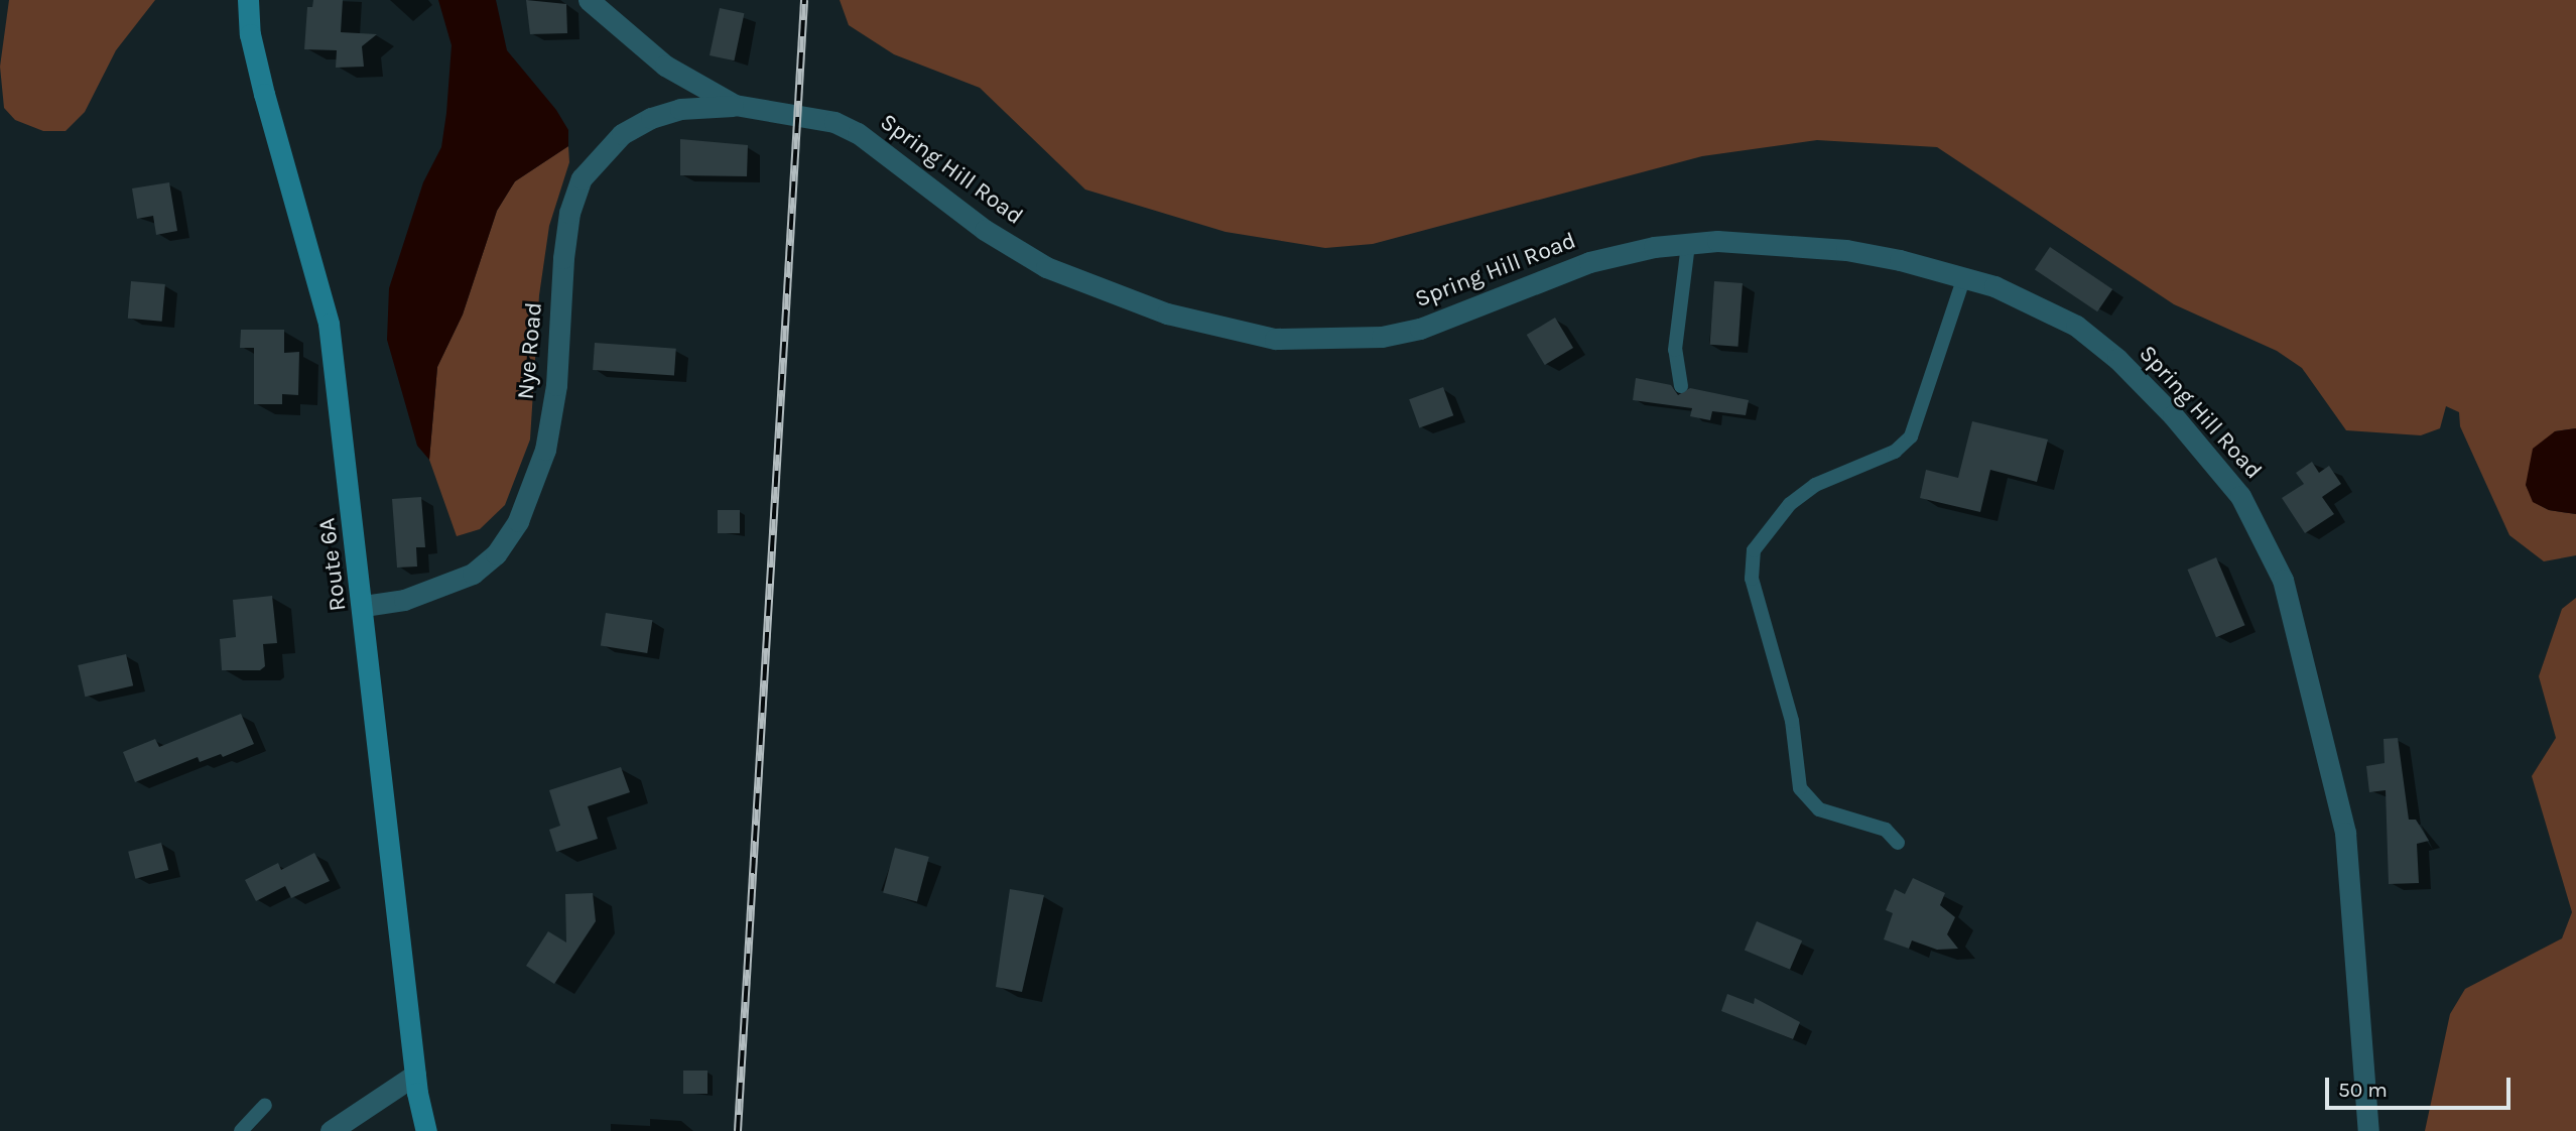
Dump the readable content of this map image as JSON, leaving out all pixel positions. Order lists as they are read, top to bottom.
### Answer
{
  "streets": {
    "main road": ["Route 6A"],
    "street": ["Spring Hill Road", "Nye Road"]
  },
  "crossings": [
    ["Spring Hill Road", "Nye Road"],
    ["Nye Road", "Route 6A"]
  ],
  "scale_bar": "50 m"
}
